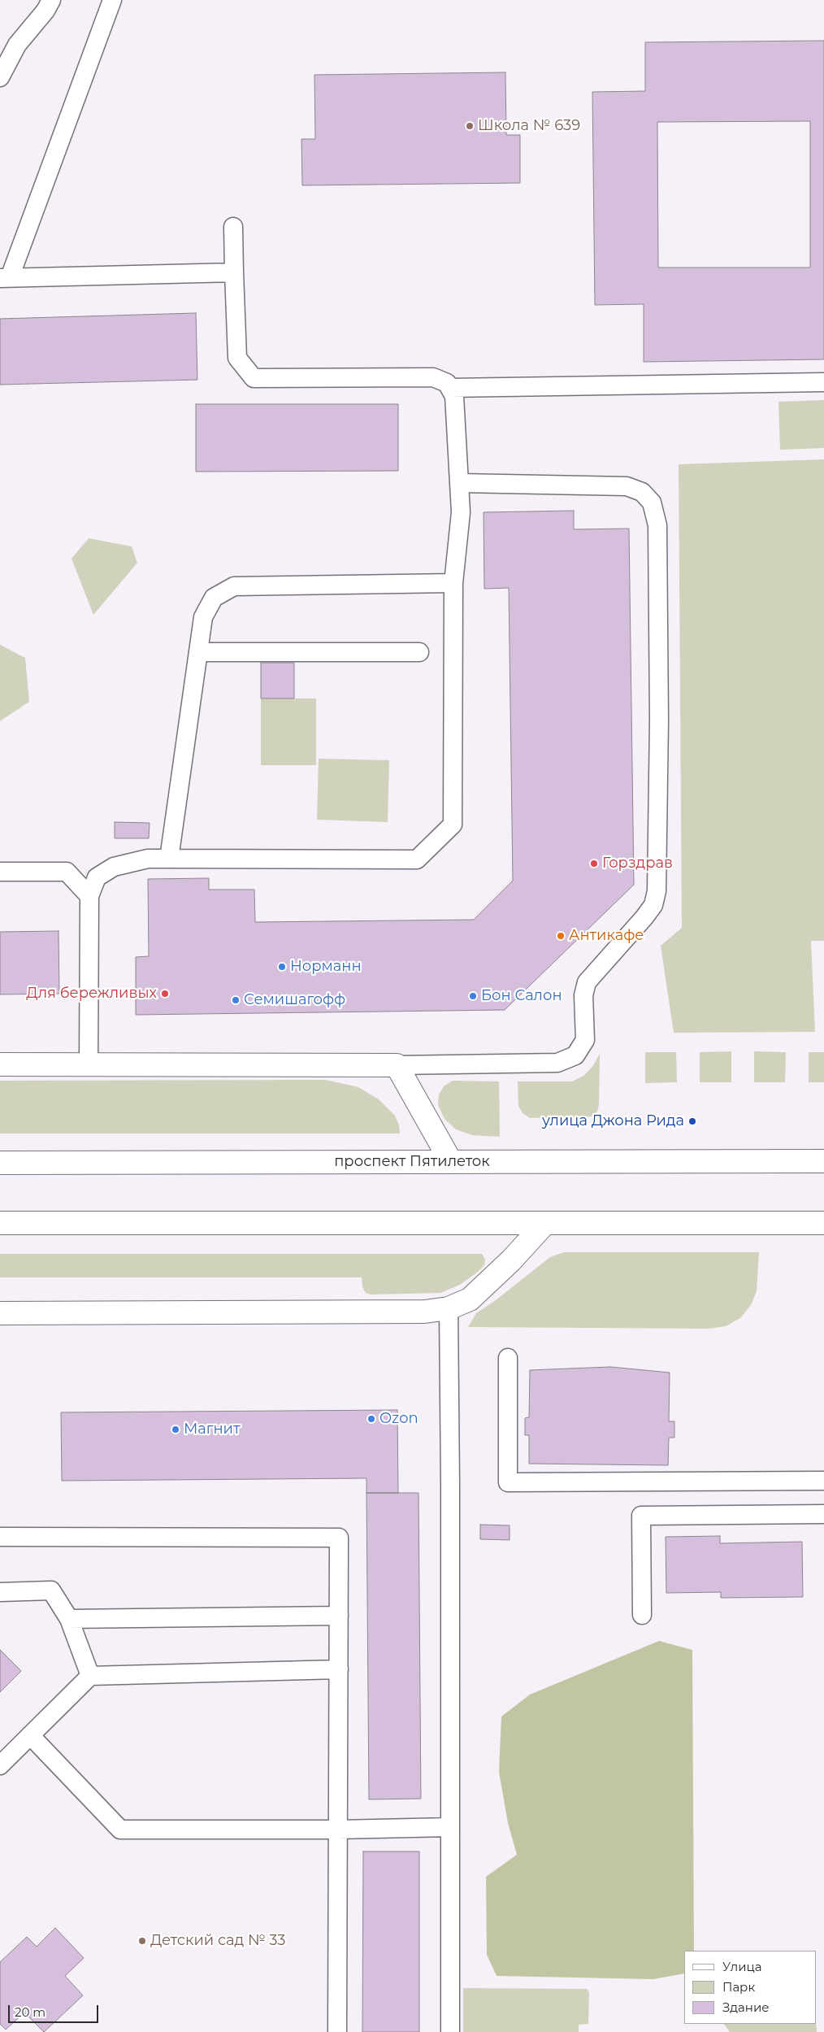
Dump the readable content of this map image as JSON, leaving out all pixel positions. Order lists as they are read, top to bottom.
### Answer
{
  "streets": {
    "street": ["проспект Пятилеток"]
  },
  "places": [
    "Школа № 639",
    "Горздрав",
    "Антикафе",
    "Норманн",
    "Для бережливых",
    "Бон Салон",
    "Семишагофф",
    "улица Джона Рида",
    "Ozon",
    "Магнит",
    "Детский сад № 33"
  ],
  "legend": ["Улица", "Парк", "Здание"],
  "scale_bar": "20 m"
}
